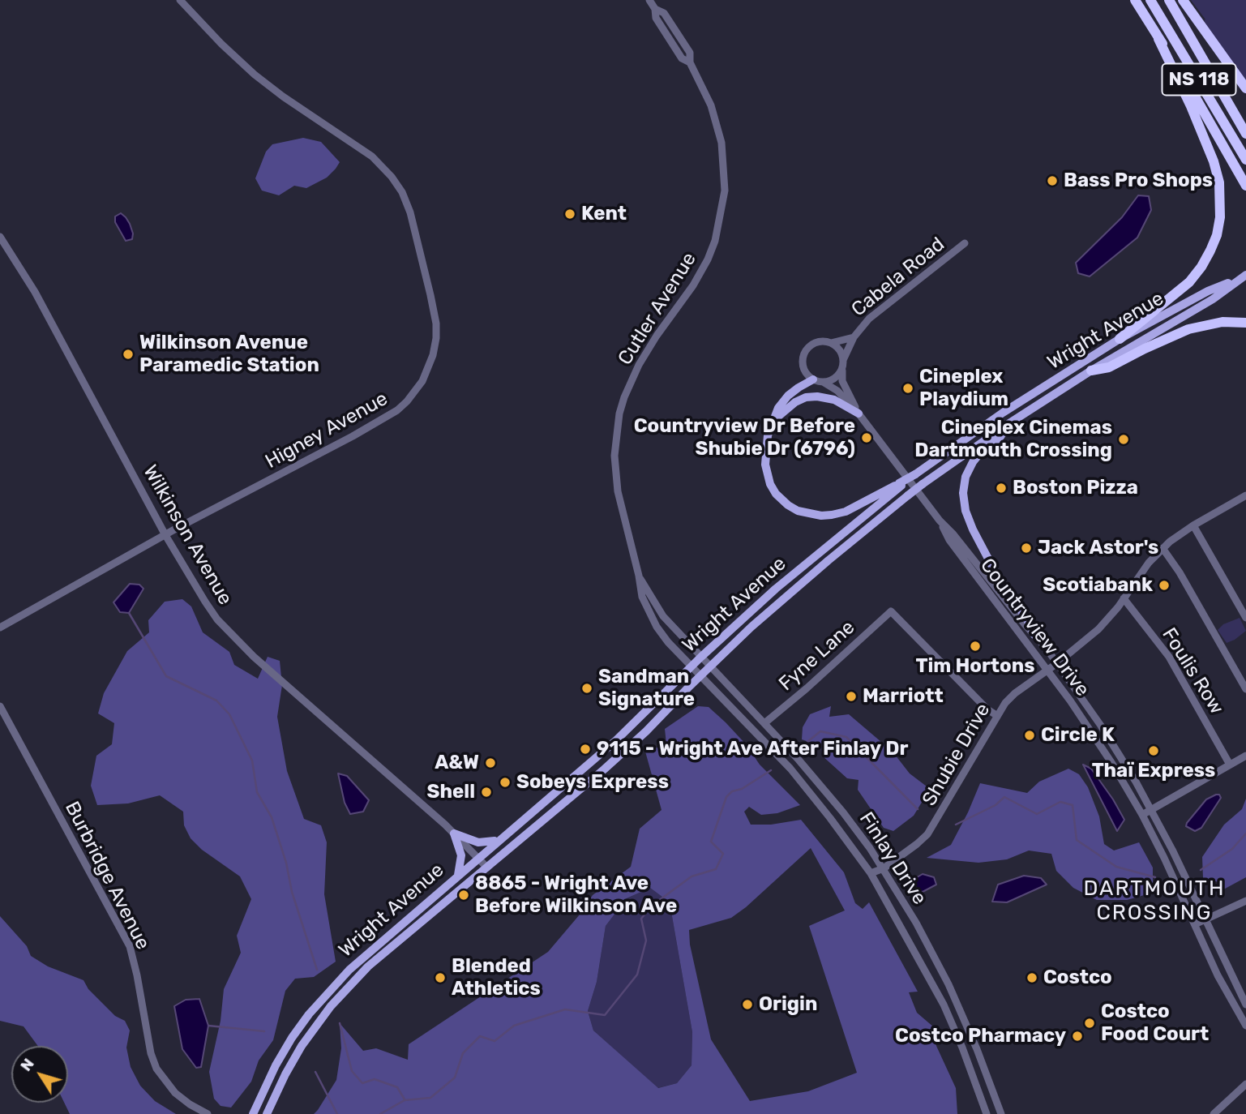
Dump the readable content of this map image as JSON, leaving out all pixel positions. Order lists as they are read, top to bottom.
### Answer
{
  "streets": {
    "highway": ["NS 118"],
    "main road": ["Wright Avenue"],
    "street": [
      "Cabela Road",
      "Cutler Avenue",
      "Higney Avenue",
      "Wilkinson Avenue",
      "Countryview Drive",
      "Fyne Lane",
      "Foulis Row",
      "Shubie Drive",
      "Finlay Drive",
      "Burbridge Avenue"
    ]
  },
  "crossings": [
    ["Cabela Road", "Countryview Drive"],
    ["Cutler Avenue", "Wright Avenue"],
    ["Cutler Avenue", "Finlay Drive"],
    ["Wright Avenue", "Wilkinson Avenue"],
    ["Wright Avenue", "Finlay Drive"],
    ["Higney Avenue", "Wilkinson Avenue"],
    ["Countryview Drive", "Shubie Drive"],
    ["Fyne Lane", "Shubie Drive"],
    ["Fyne Lane", "Finlay Drive"],
    ["Foulis Row", "Shubie Drive"],
    ["Shubie Drive", "Finlay Drive"]
  ],
  "districts": ["DARTMOUTH CROSSING"],
  "places": [
    "Bass Pro Shops",
    "Kent",
    "Wilkinson Avenue Paramedic Station",
    "Cineplex Playdium",
    "Countryview Dr Before Shubie Dr (6796)",
    "Cineplex Cinemas Dartmouth Crossing",
    "Boston Pizza",
    "Jack Astor's",
    "Scotiabank",
    "Tim Hortons",
    "Sandman Signature",
    "Marriott",
    "Circle K",
    "9115 - Wright Ave After Finlay Dr",
    "Thaï Express",
    "A&W",
    "Sobeys Express",
    "Shell",
    "8865 - Wright Ave Before Wilkinson Ave",
    "Blended Athletics",
    "Costco",
    "Origin",
    "Costco Food Court",
    "Costco Pharmacy"
  ],
  "north": "top left"
}
